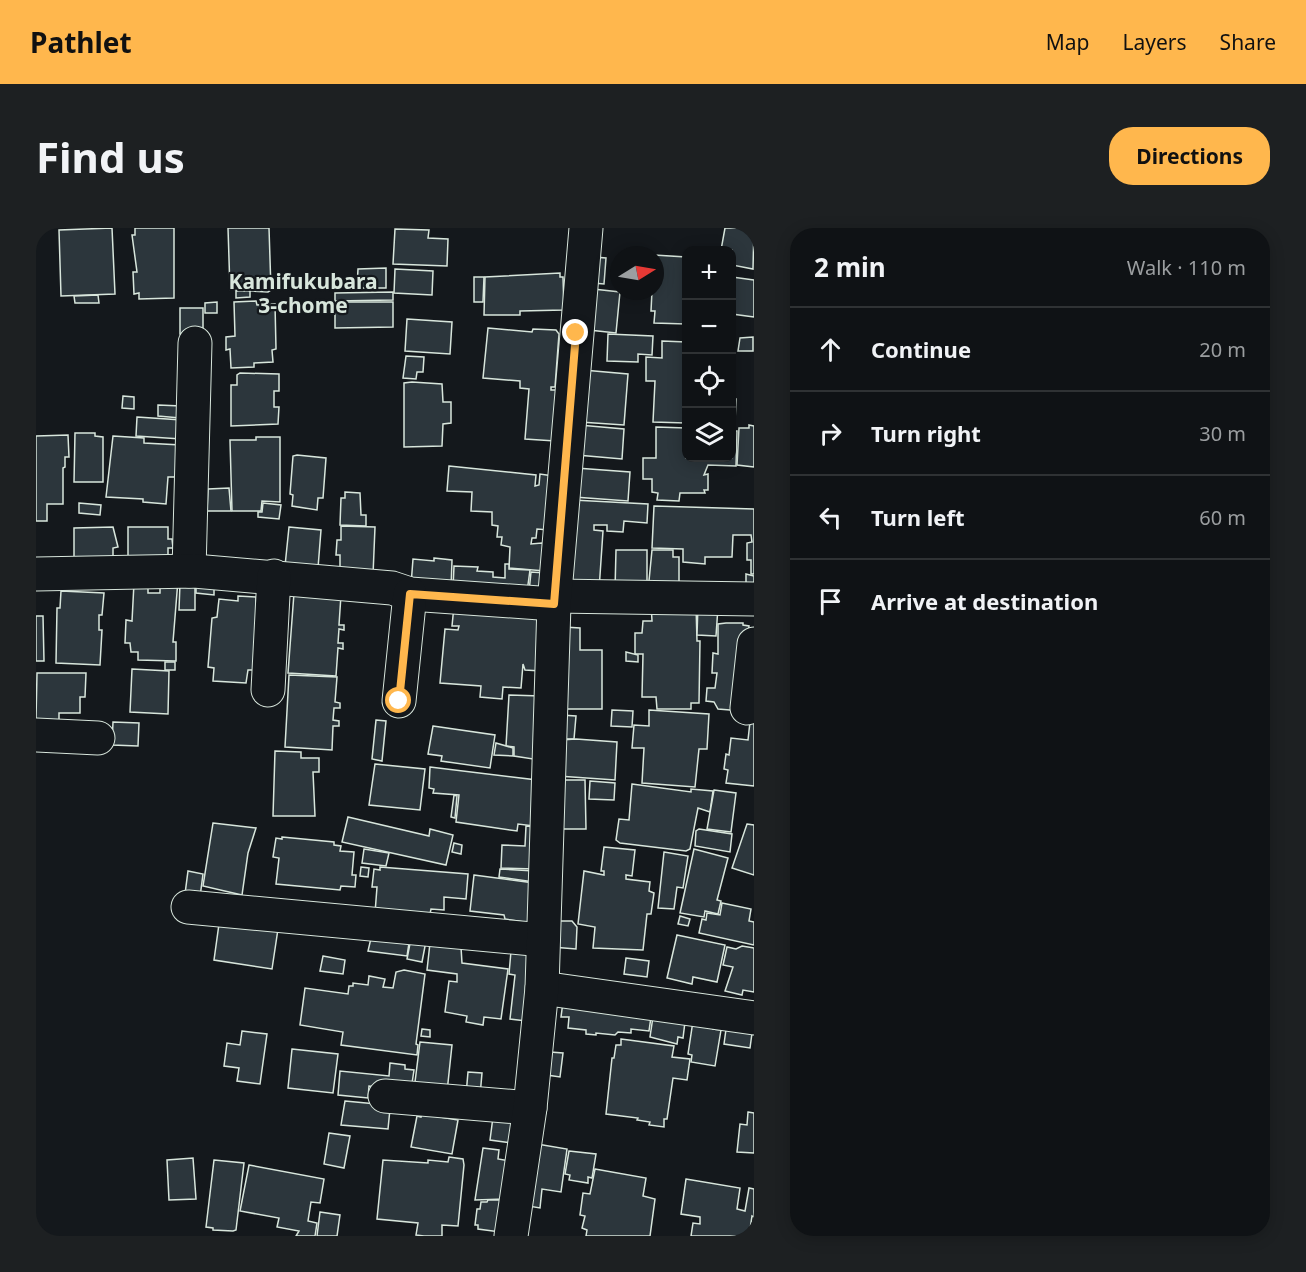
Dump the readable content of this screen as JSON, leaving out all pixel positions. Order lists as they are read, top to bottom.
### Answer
{
  "districts": ["Kamifukubara 3-chome"],
  "north": "right",
  "page": {
    "header": "Pathlet",
    "nav": ["Map", "Layers", "Share"],
    "buttons": "Directions",
    "title": "Find us",
    "heading": ["2 min", "Walk · 110 m"],
    "map_buttons": ["+", "−"],
    "list": [
      ["Continue", "20 m"],
      ["Turn right", "30 m"],
      ["Turn left", "60 m"],
      "Arrive at destination"
    ]
  }
}
